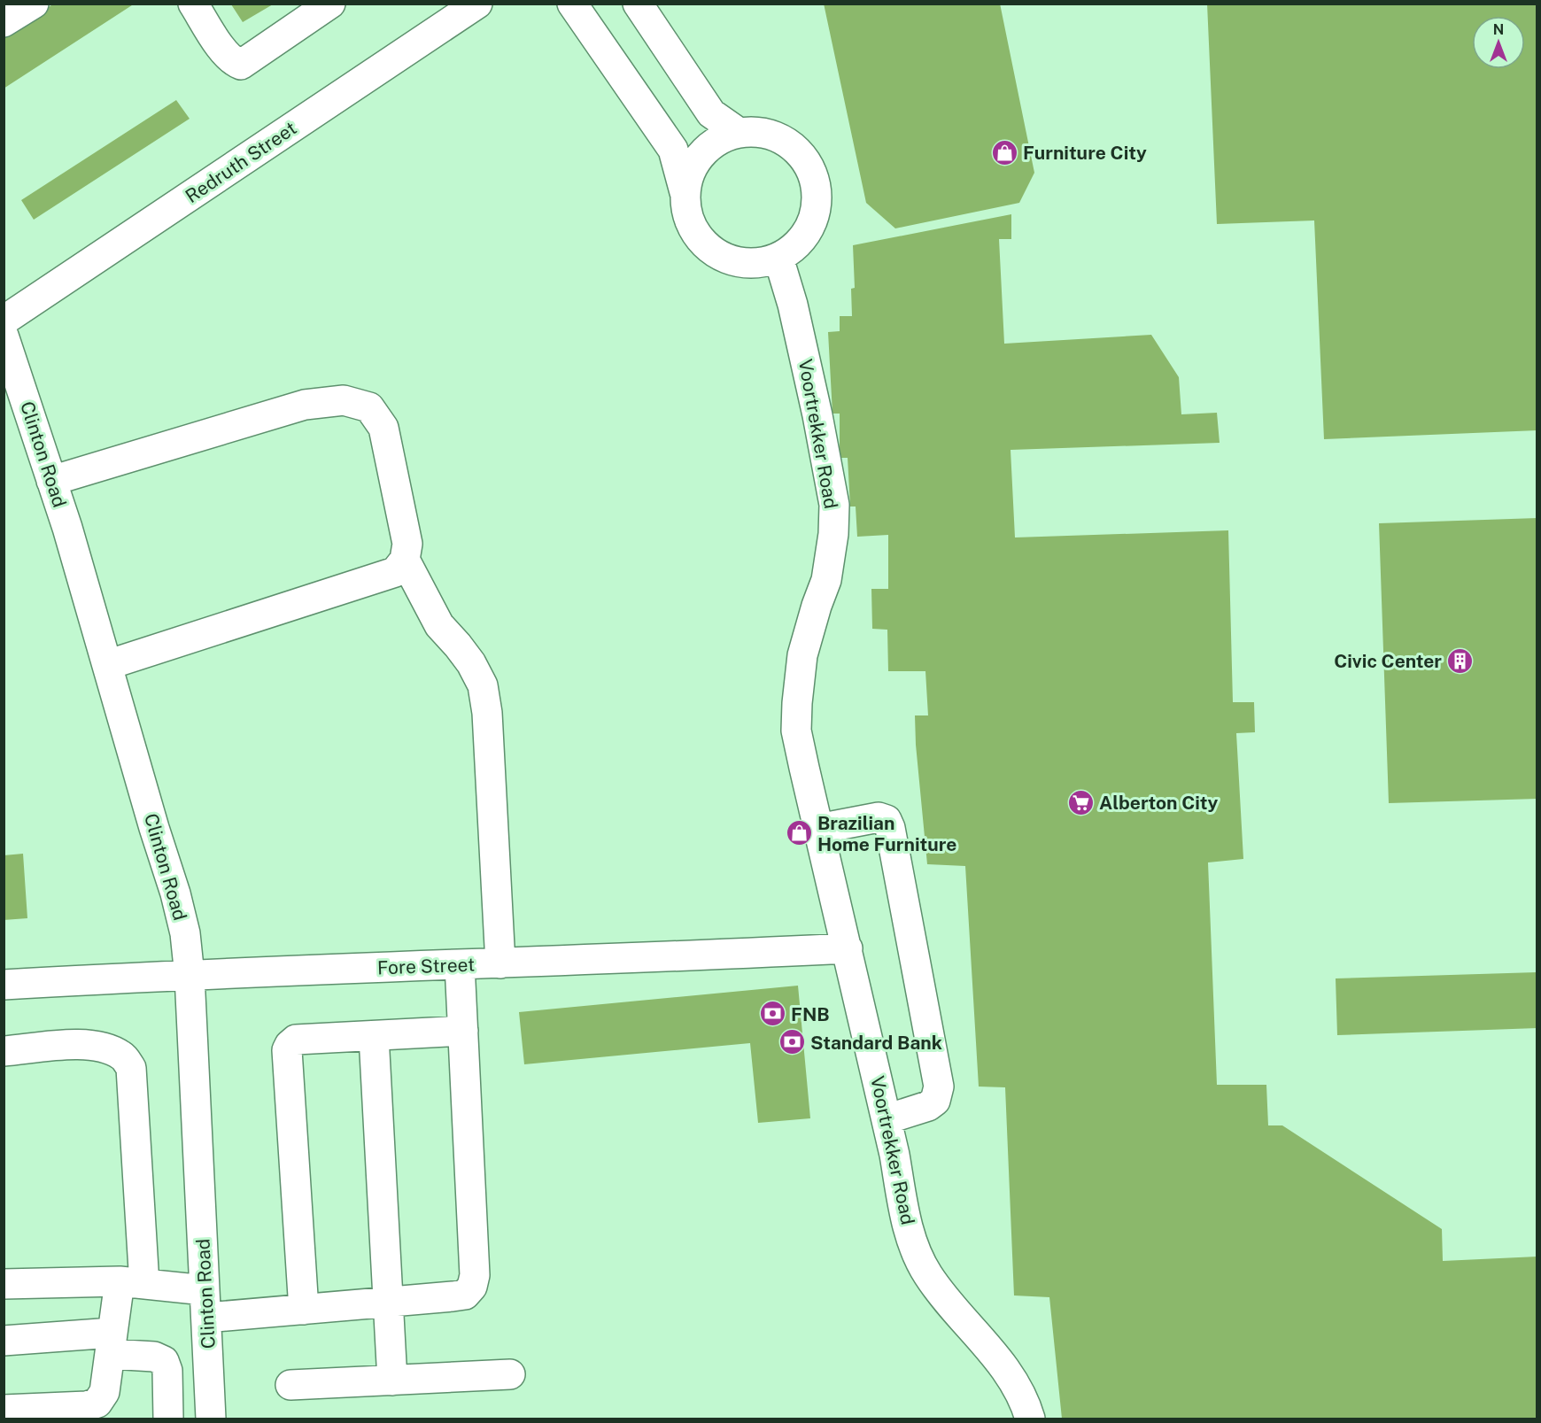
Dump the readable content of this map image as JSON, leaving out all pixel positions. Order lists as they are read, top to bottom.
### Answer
{
  "streets": {
    "street": [
      "Redruth Street",
      "Voortrekker Road",
      "Clinton Road",
      "Fore Street"
    ]
  },
  "crossings": [
    ["Voortrekker Road", "Fore Street"],
    ["Clinton Road", "Fore Street"]
  ],
  "places": {
    "shop": ["Furniture City", "Brazilian Home Furniture"],
    "building": ["Civic Center"],
    "supermarket": ["Alberton City"],
    "bank": ["FNB", "Standard Bank"]
  },
  "north": "top"
}
